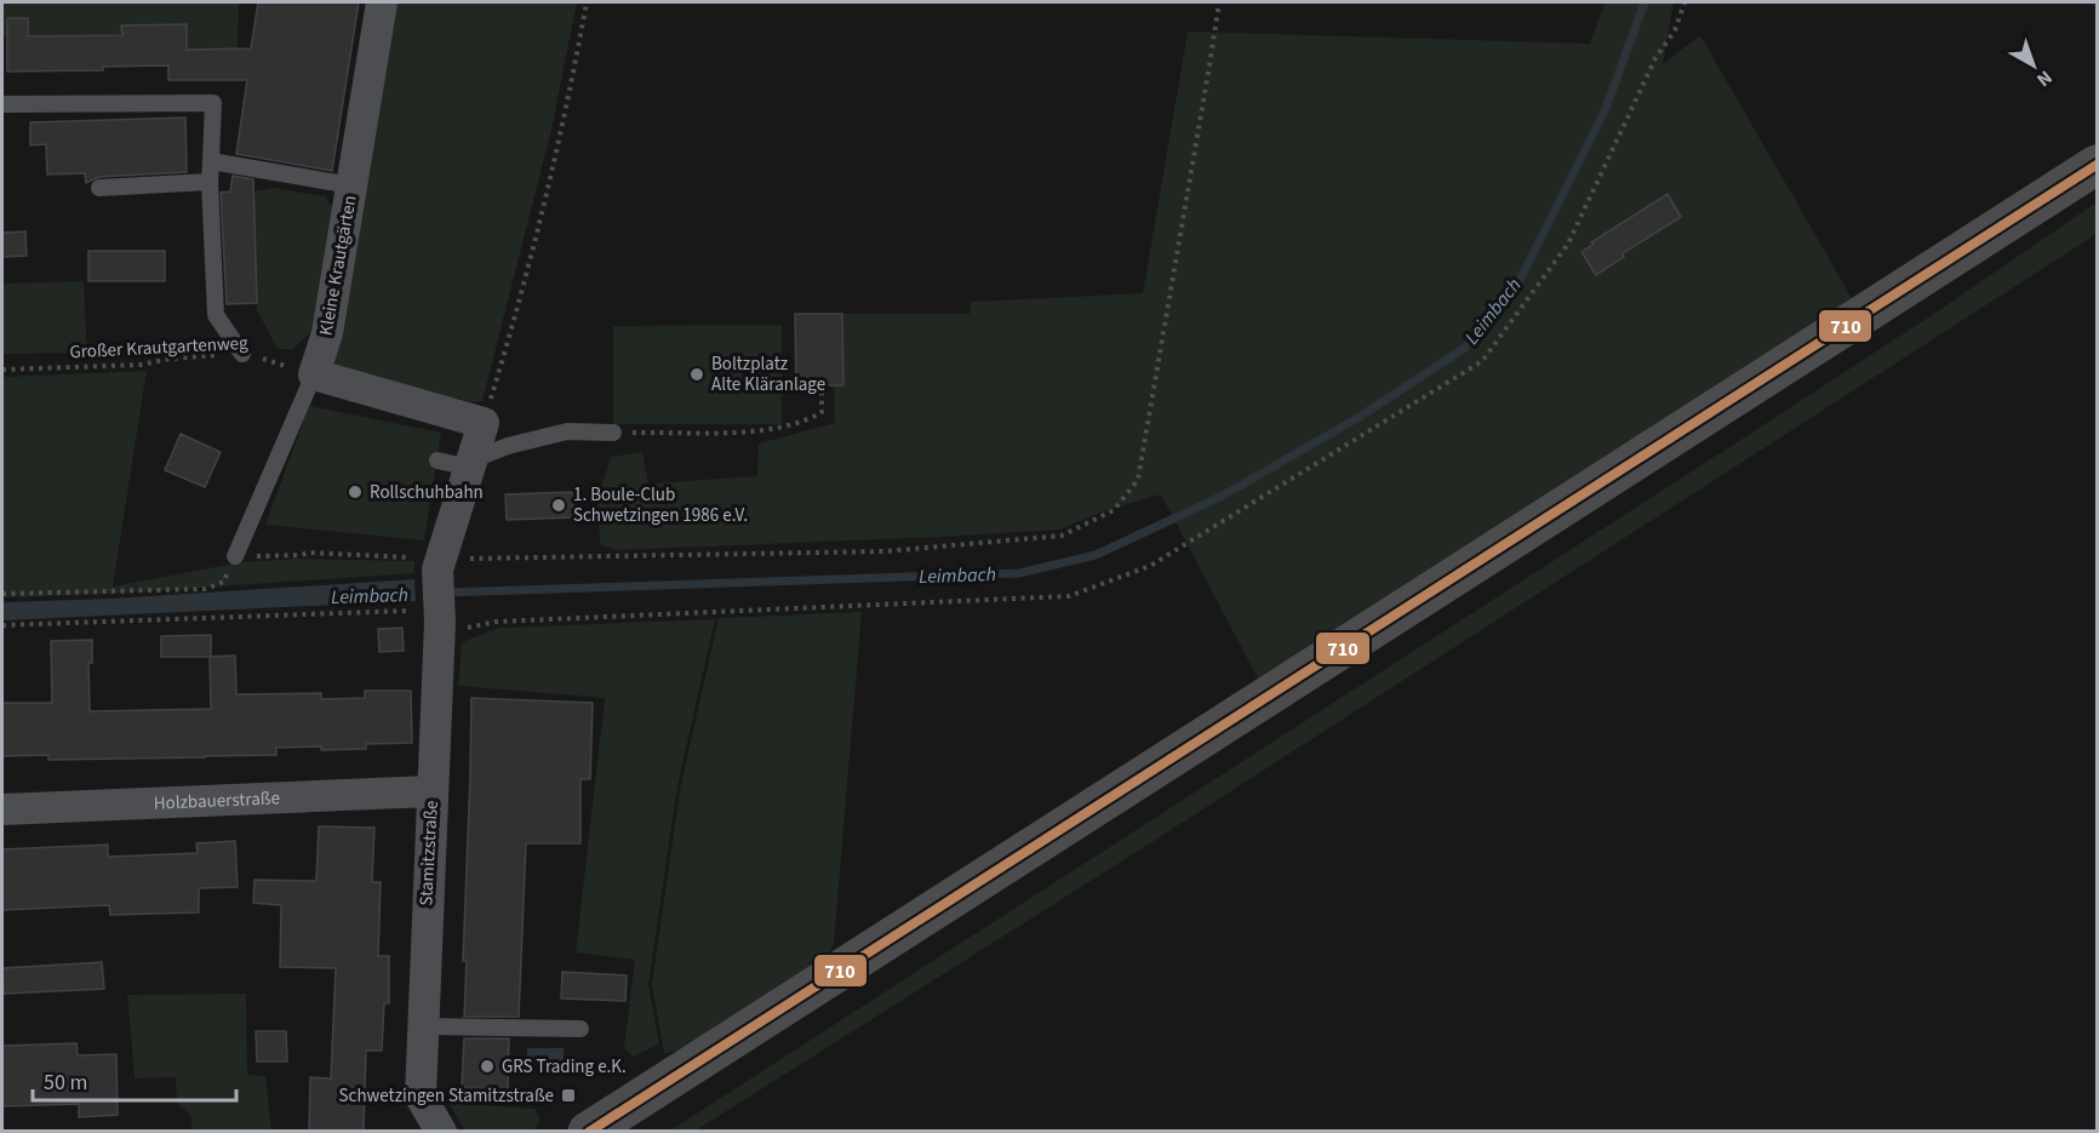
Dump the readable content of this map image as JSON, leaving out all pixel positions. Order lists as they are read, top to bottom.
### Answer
{
  "streets": {
    "street": ["Kleine Krautgärten", "Holzbauerstraße", "Stamitzstraße"],
    "path": ["Großer Krautgartenweg"]
  },
  "crossings": [
    ["Kleine Krautgärten", "Großer Krautgartenweg"],
    ["Holzbauerstraße", "Stamitzstraße"]
  ],
  "water": ["Leimbach"],
  "places": {
    "other": [
      "Boltzplatz Alte Kläranlage",
      "Rollschuhbahn",
      "1. Boule-Club Schwetzingen 1986 e.V.",
      "GRS Trading e.K."
    ],
    "transit": ["Schwetzingen Stamitzstraße"]
  },
  "lines": ["transit line 710"],
  "scale_bar": "50 m",
  "north": "bottom right"
}
